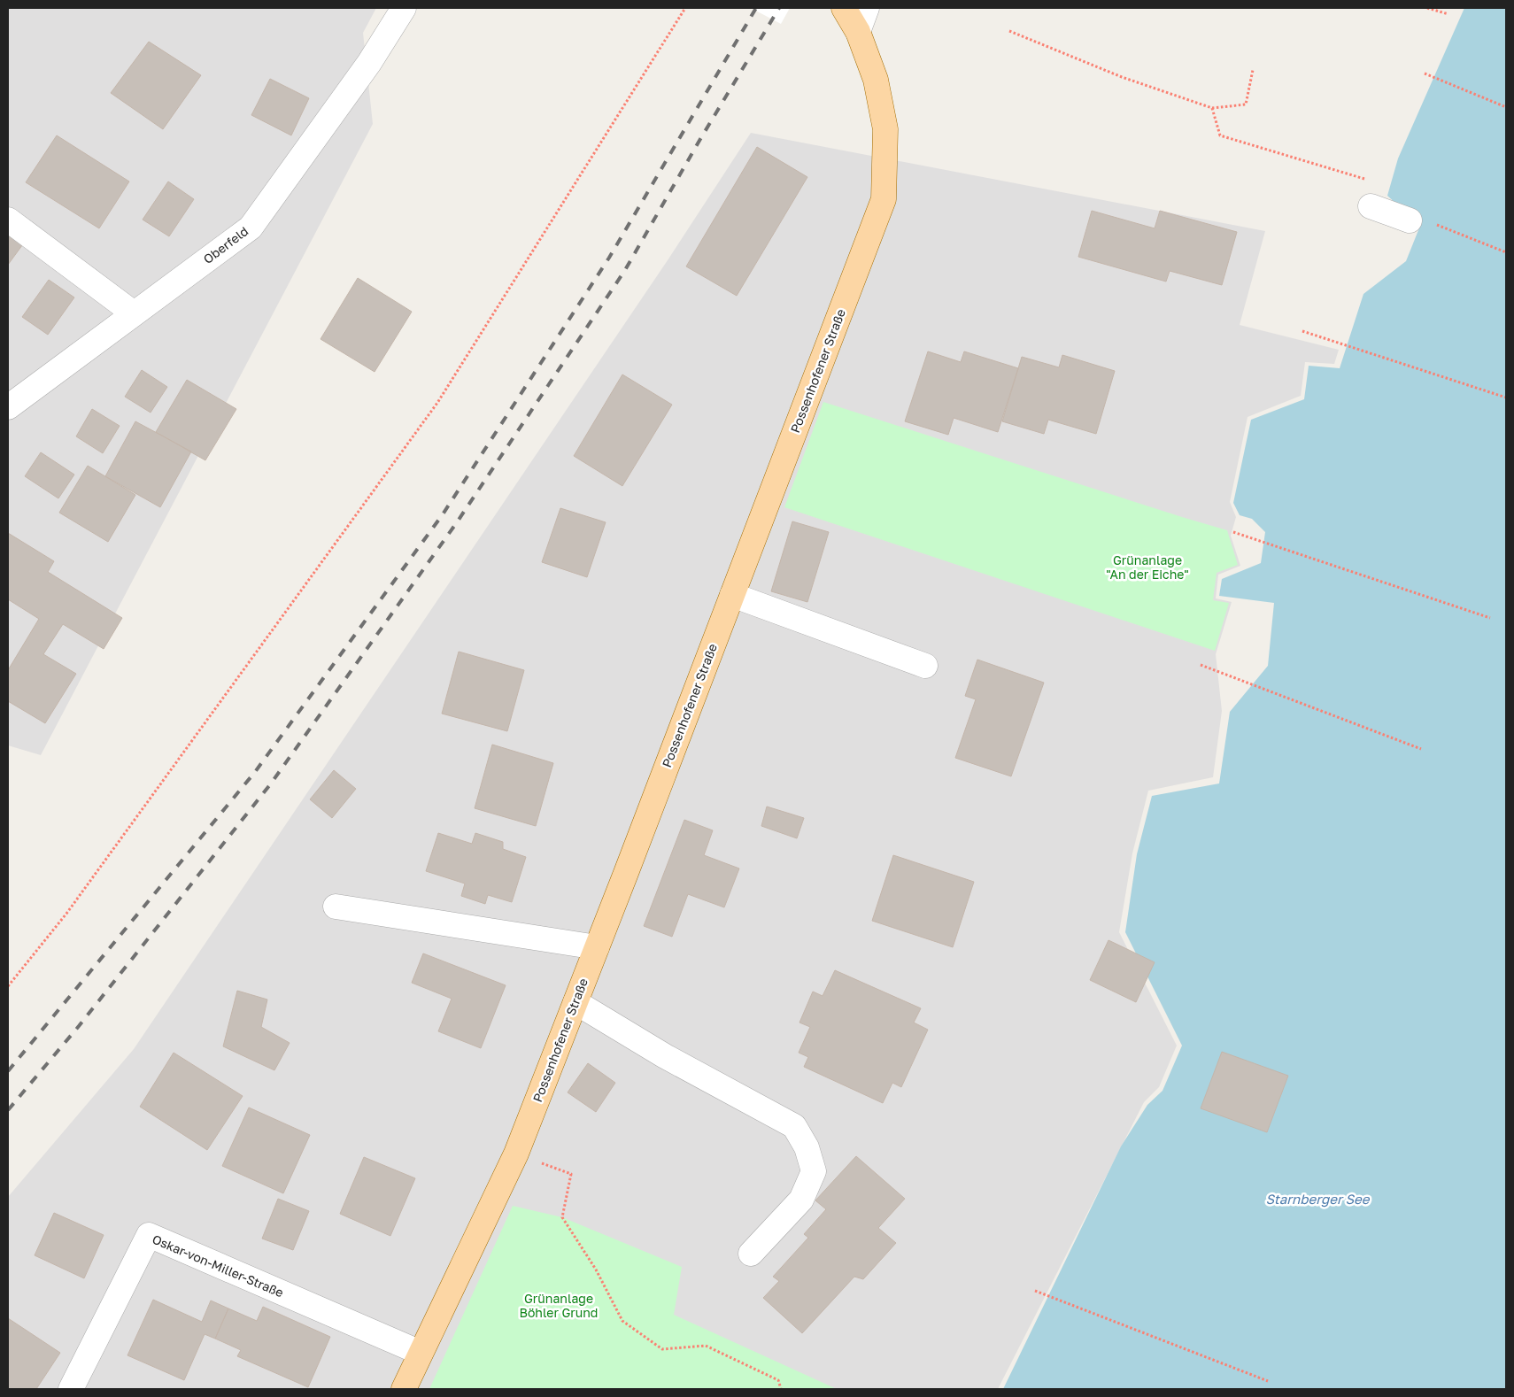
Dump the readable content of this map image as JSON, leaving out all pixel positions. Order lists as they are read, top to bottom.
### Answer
{
  "streets": {
    "main road": ["Possenhofener Straße"],
    "street": ["Oberfeld", "Oskar-von-Miller-Straße"]
  },
  "crossings": [
    ["Possenhofener Straße", "Oskar-von-Miller-Straße"]
  ],
  "water": ["Starnberger See"],
  "parks": ["Grünanlage \"An der Eiche\"", "Grünanlage Böhler Grund"]
}
